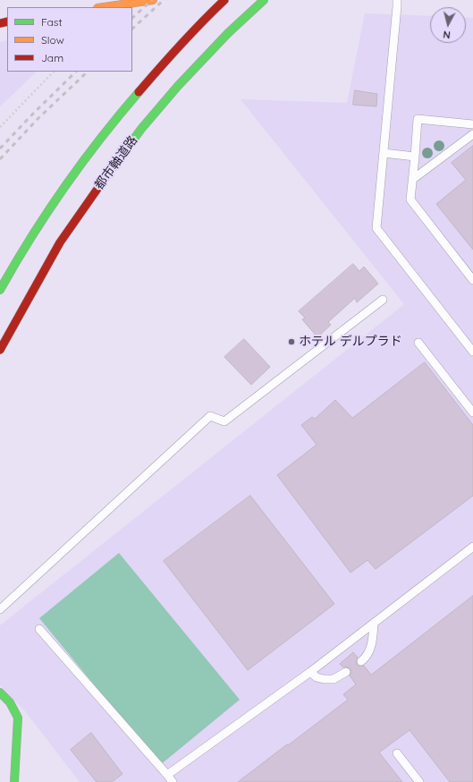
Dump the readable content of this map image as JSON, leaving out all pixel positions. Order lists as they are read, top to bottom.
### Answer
{
  "streets": {
    "main road": ["都市軸道路"]
  },
  "places": ["ホテル デルプラド"],
  "legend": ["Fast", "Slow", "Jam"],
  "north": "bottom"
}
